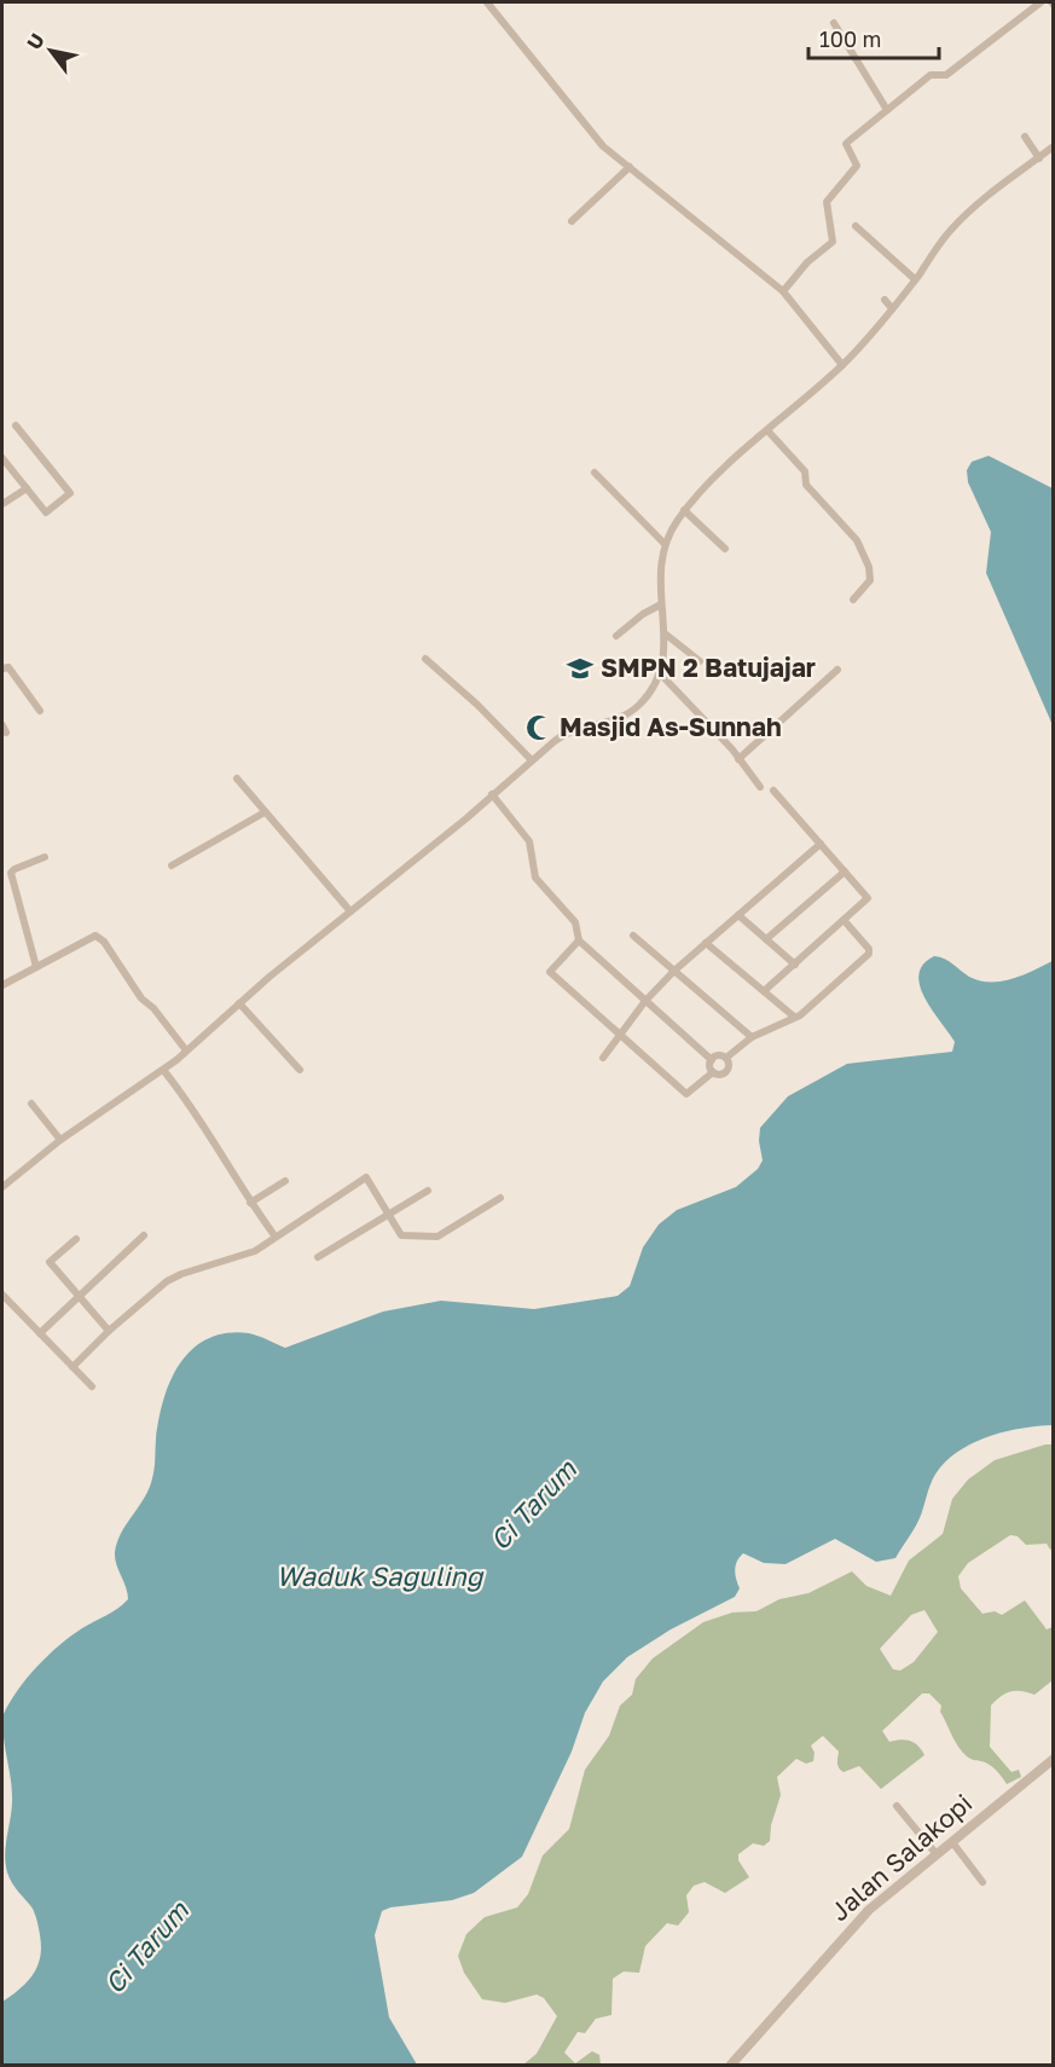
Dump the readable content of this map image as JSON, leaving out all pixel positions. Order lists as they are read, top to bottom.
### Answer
{
  "streets": {
    "street": ["Jalan Salakopi"]
  },
  "water": ["Ci Tarum", "Waduk Saguling"],
  "places": {
    "school or university": ["SMPN 2 Batujajar"],
    "mosque": ["Masjid As-Sunnah"]
  },
  "scale_bar": "100 m",
  "north": "top left"
}
